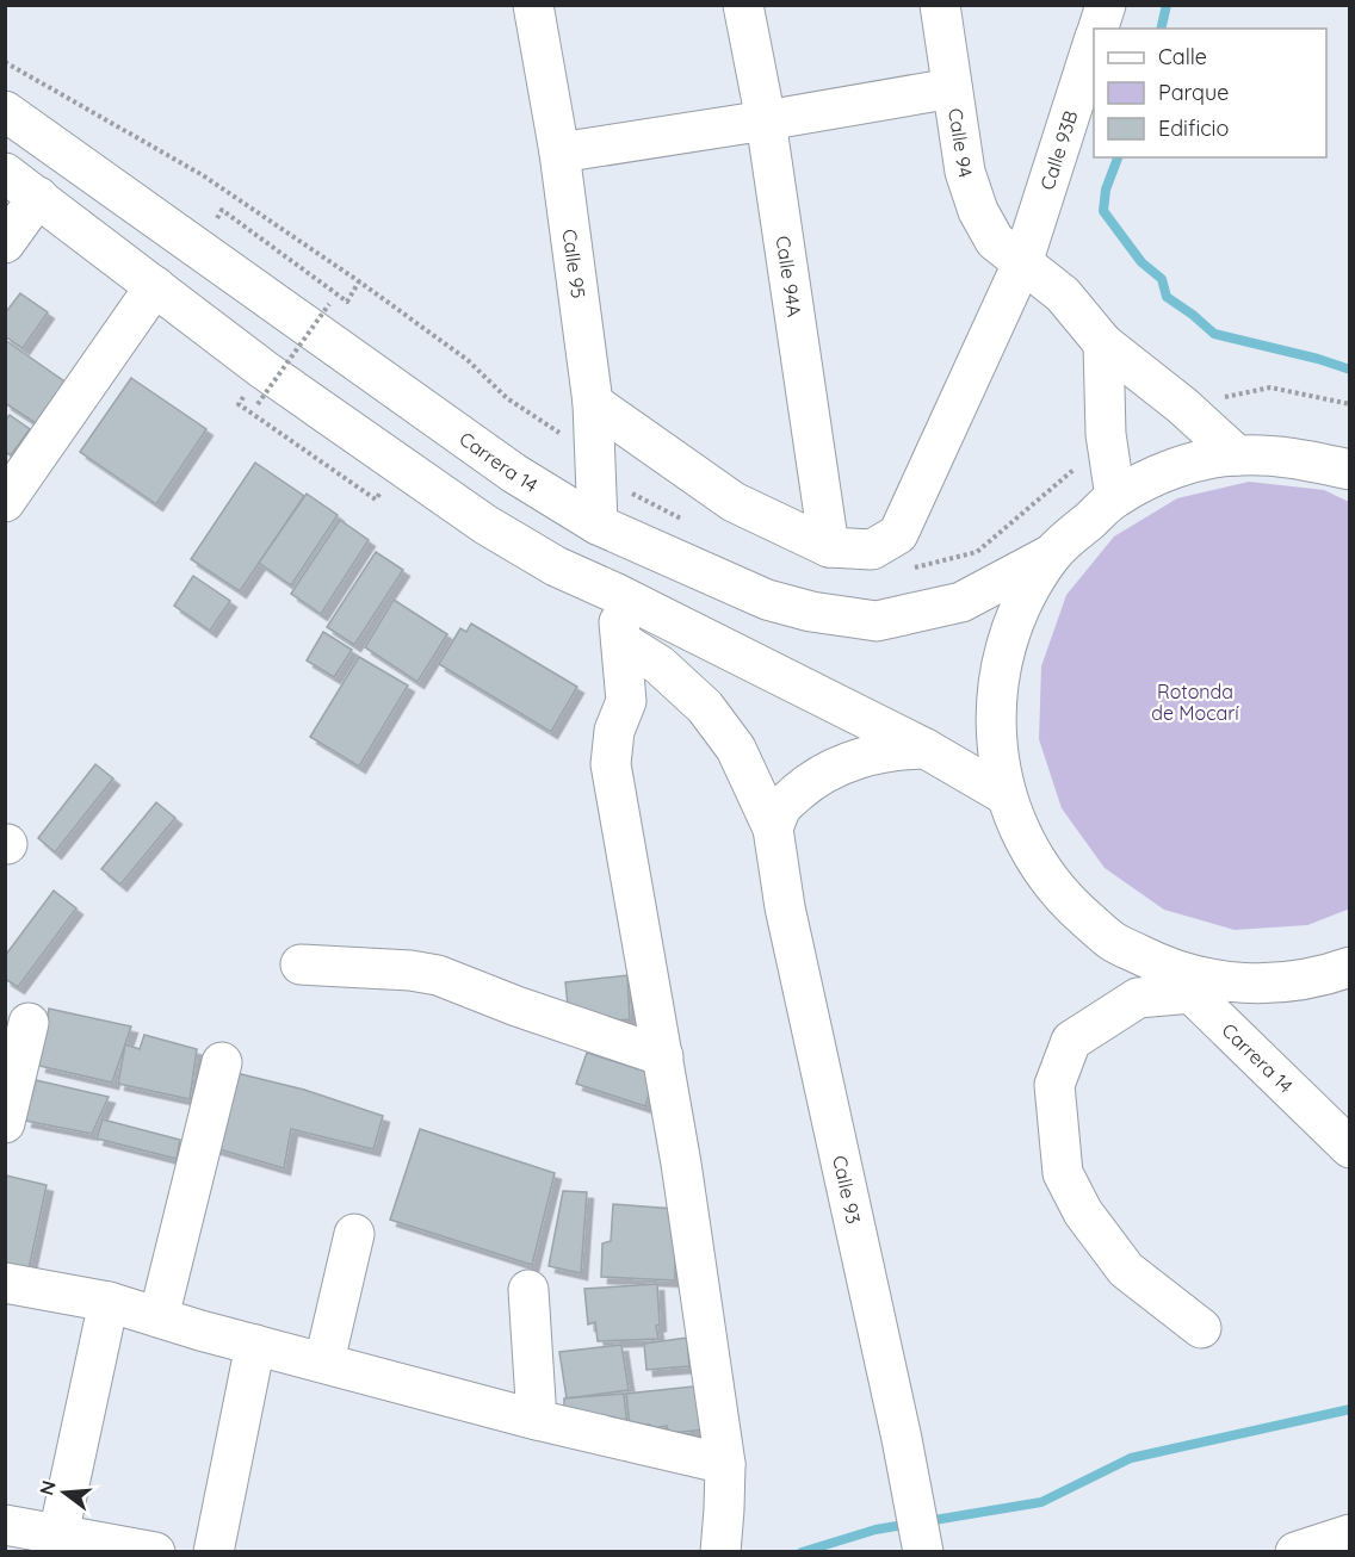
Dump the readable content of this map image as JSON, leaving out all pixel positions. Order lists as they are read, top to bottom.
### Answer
{
  "streets": {
    "main road": [
      "Calle 94",
      "Calle 93B",
      "Calle 95",
      "Calle 94A",
      "Carrera 14",
      "Calle 93"
    ]
  },
  "crossings": [
    ["Calle 94", "Calle 93B"],
    ["Calle 93B", "Calle 94A"],
    ["Calle 95", "Carrera 14"]
  ],
  "parks": ["Rotonda de Mocarí"],
  "legend": ["Calle", "Parque", "Edificio"],
  "north": "left"
}
